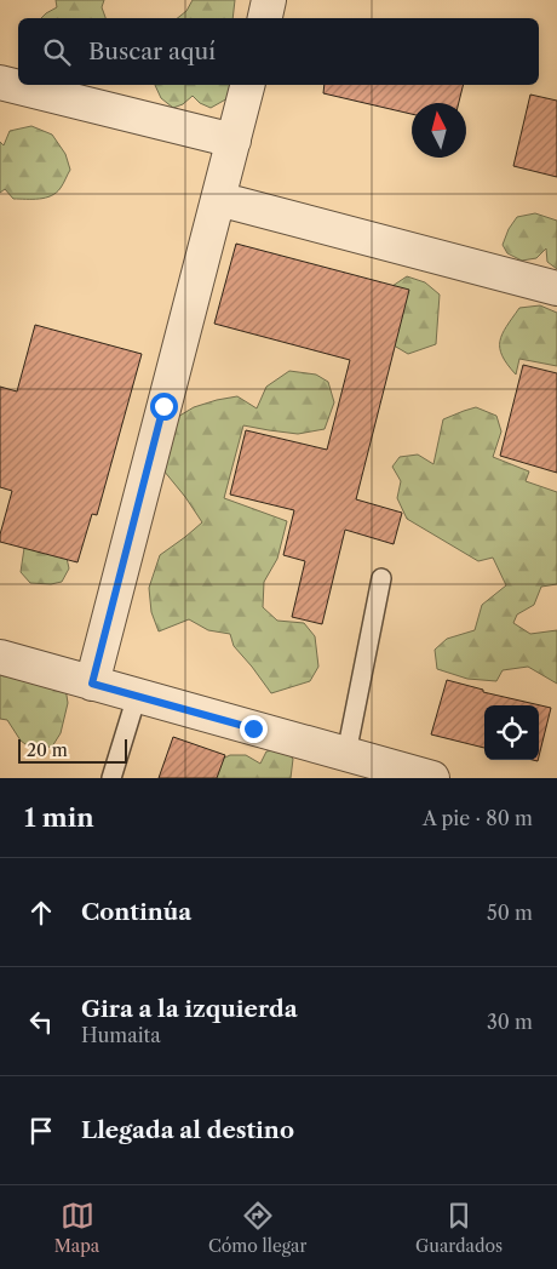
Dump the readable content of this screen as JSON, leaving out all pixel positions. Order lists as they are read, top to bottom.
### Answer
{
  "scale_bar": "20 m",
  "north": "top",
  "page": {
    "search": "Buscar aquí",
    "scale": "20 m",
    "heading": ["1 min", "A pie · 80 m"],
    "list": [
      ["Continúa", "50 m"],
      ["Gira a la izquierda", "Humaita", "30 m"],
      "Llegada al destino"
    ],
    "nav": ["Mapa", "Cómo llegar", "Guardados"]
  }
}
